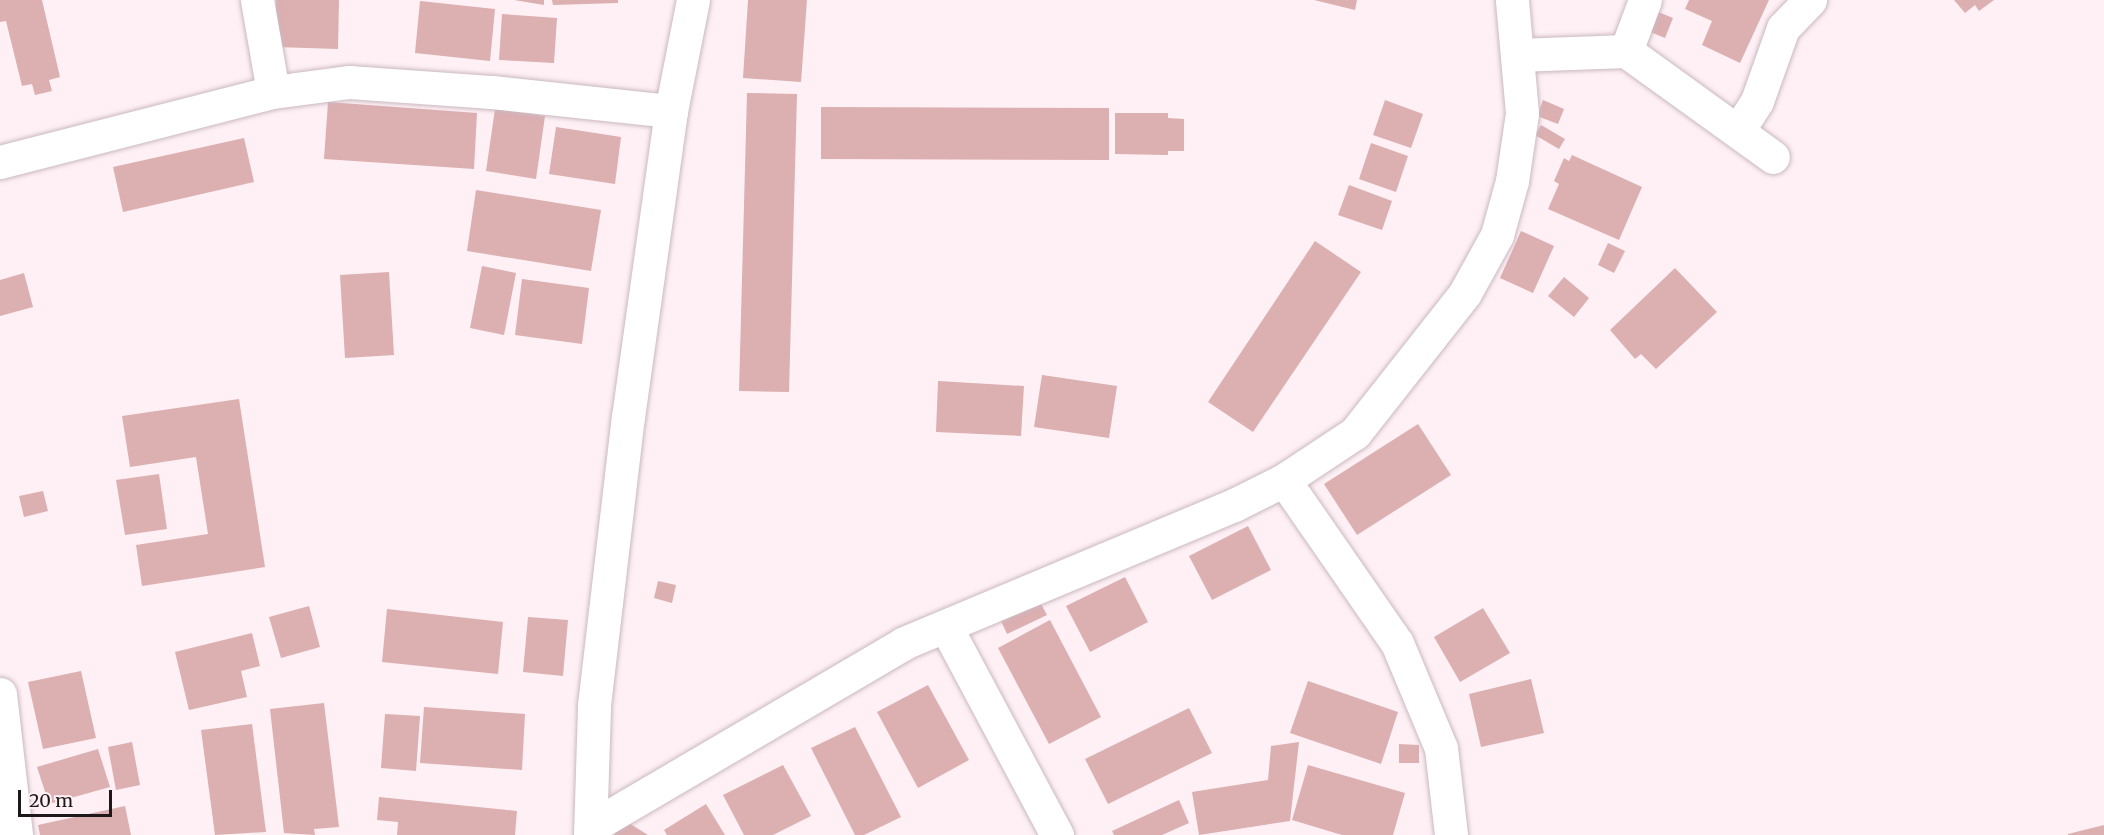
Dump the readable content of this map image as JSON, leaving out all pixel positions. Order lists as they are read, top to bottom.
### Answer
{
  "scale_bar": "20 m"
}
